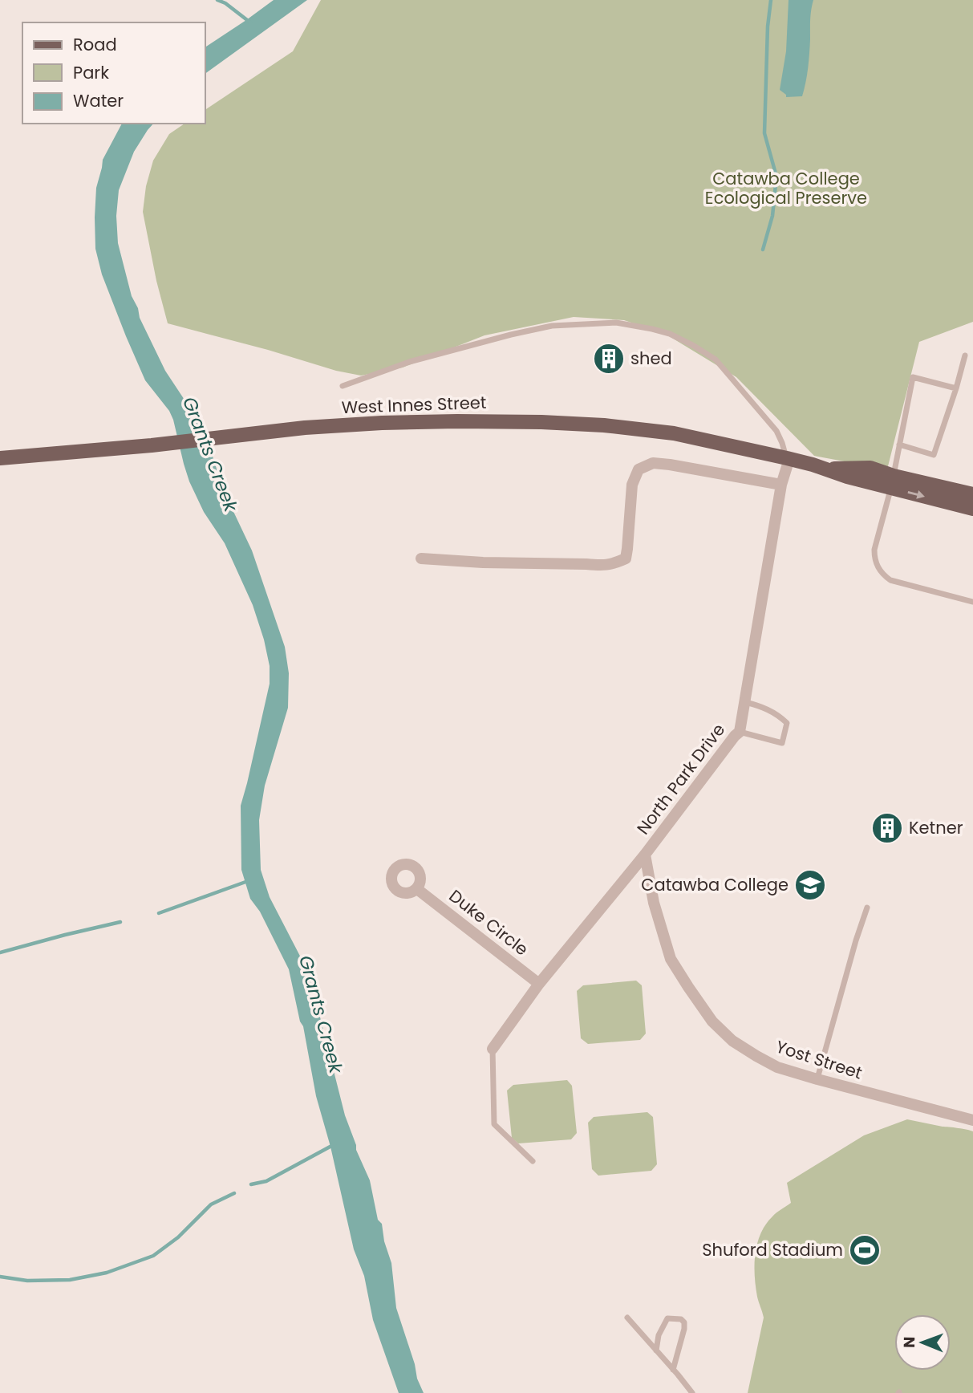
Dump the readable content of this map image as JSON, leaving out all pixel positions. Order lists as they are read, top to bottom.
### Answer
{
  "streets": {
    "main road": ["West Innes Street"],
    "street": ["North Park Drive", "Duke Circle", "Yost Street"]
  },
  "crossings": [
    ["West Innes Street", "North Park Drive"],
    ["North Park Drive", "Duke Circle"],
    ["North Park Drive", "Yost Street"]
  ],
  "water": ["Grants Creek"],
  "parks": ["Catawba College Ecological Preserve"],
  "places": {
    "building": ["shed", "Ketner"],
    "school or university": ["Catawba College"],
    "sports": ["Shuford Stadium"]
  },
  "legend": ["Road", "Park", "Water"],
  "north": "left"
}
